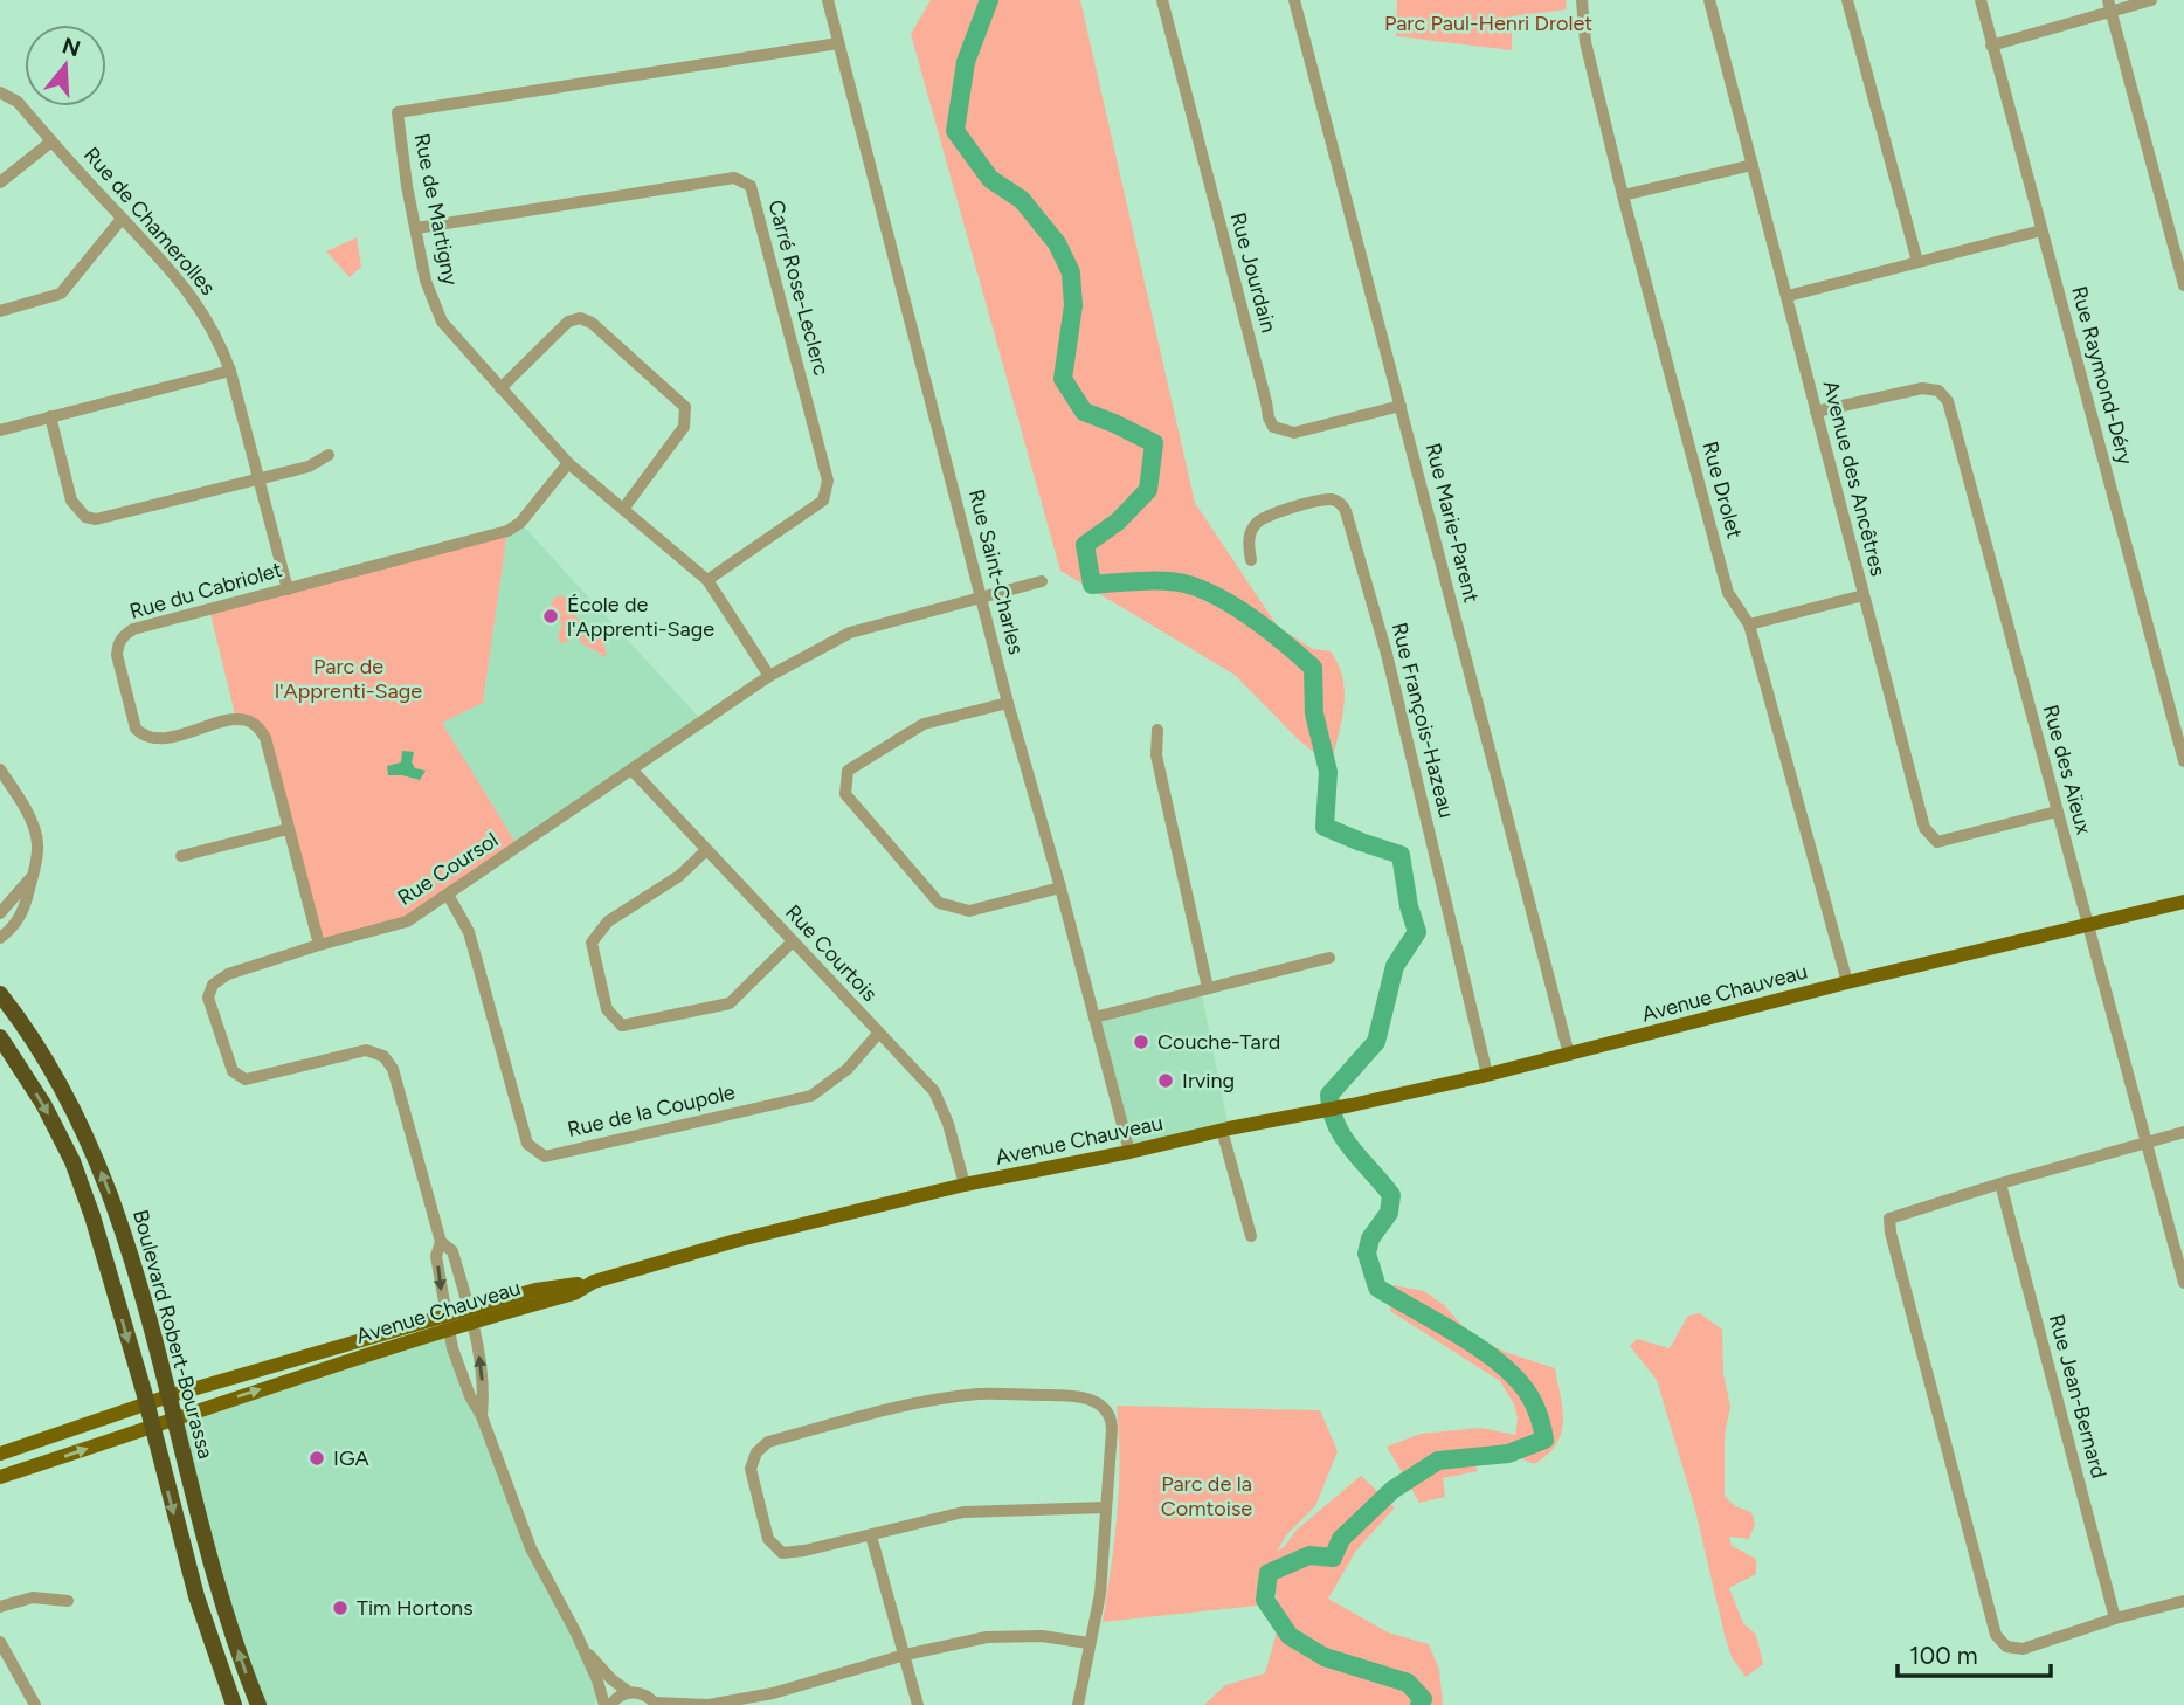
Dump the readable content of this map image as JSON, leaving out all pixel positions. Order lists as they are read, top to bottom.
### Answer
{
  "streets": {
    "highway": ["Boulevard Robert-Bourassa"],
    "main road": ["Avenue Chauveau"],
    "street": [
      "Rue de Martigny",
      "Rue de Chamerolles",
      "Rue Jourdain",
      "Carré Rose-Leclerc",
      "Rue Raymond-Déry",
      "Avenue des Ancêtres",
      "Rue Drolet",
      "Rue Marie-Parent",
      "Rue Saint-Charles",
      "Rue du Cabriolet",
      "Rue François-Hazeau",
      "Rue des Aïeux",
      "Rue Coursol",
      "Rue Courtois",
      "Rue de la Coupole",
      "Rue Jean-Bernard"
    ]
  },
  "crossings": [
    ["Rue de Martigny", "Carré Rose-Leclerc"],
    ["Rue de Martigny", "Rue Saint-Charles"],
    ["Rue de Martigny", "Rue du Cabriolet"],
    ["Rue de Martigny", "Rue Coursol"],
    ["Rue de Chamerolles", "Rue du Cabriolet"],
    ["Rue Jourdain", "Rue Marie-Parent"],
    ["Avenue des Ancêtres", "Rue des Aïeux"],
    ["Rue Drolet", "Avenue Chauveau"],
    ["Rue Marie-Parent", "Avenue Chauveau"],
    ["Rue Saint-Charles", "Rue Coursol"],
    ["Rue Saint-Charles", "Avenue Chauveau"],
    ["Rue du Cabriolet", "Rue Coursol"],
    ["Rue François-Hazeau", "Avenue Chauveau"],
    ["Rue des Aïeux", "Avenue Chauveau"],
    ["Rue Coursol", "Rue Courtois"],
    ["Rue Coursol", "Avenue Chauveau"],
    ["Rue Coursol", "Rue de la Coupole"],
    ["Rue Courtois", "Avenue Chauveau"],
    ["Rue Courtois", "Rue de la Coupole"],
    ["Avenue Chauveau", "Boulevard Robert-Bourassa"]
  ],
  "parks": ["Parc Paul-Henri Drolet", "Parc de l'Apprenti-Sage", "Parc de la Comtoise"],
  "places": [
    "École de l'Apprenti-Sage",
    "Couche-Tard",
    "Irving",
    "IGA",
    "Tim Hortons"
  ],
  "scale_bar": "100 m",
  "north": "top"
}
